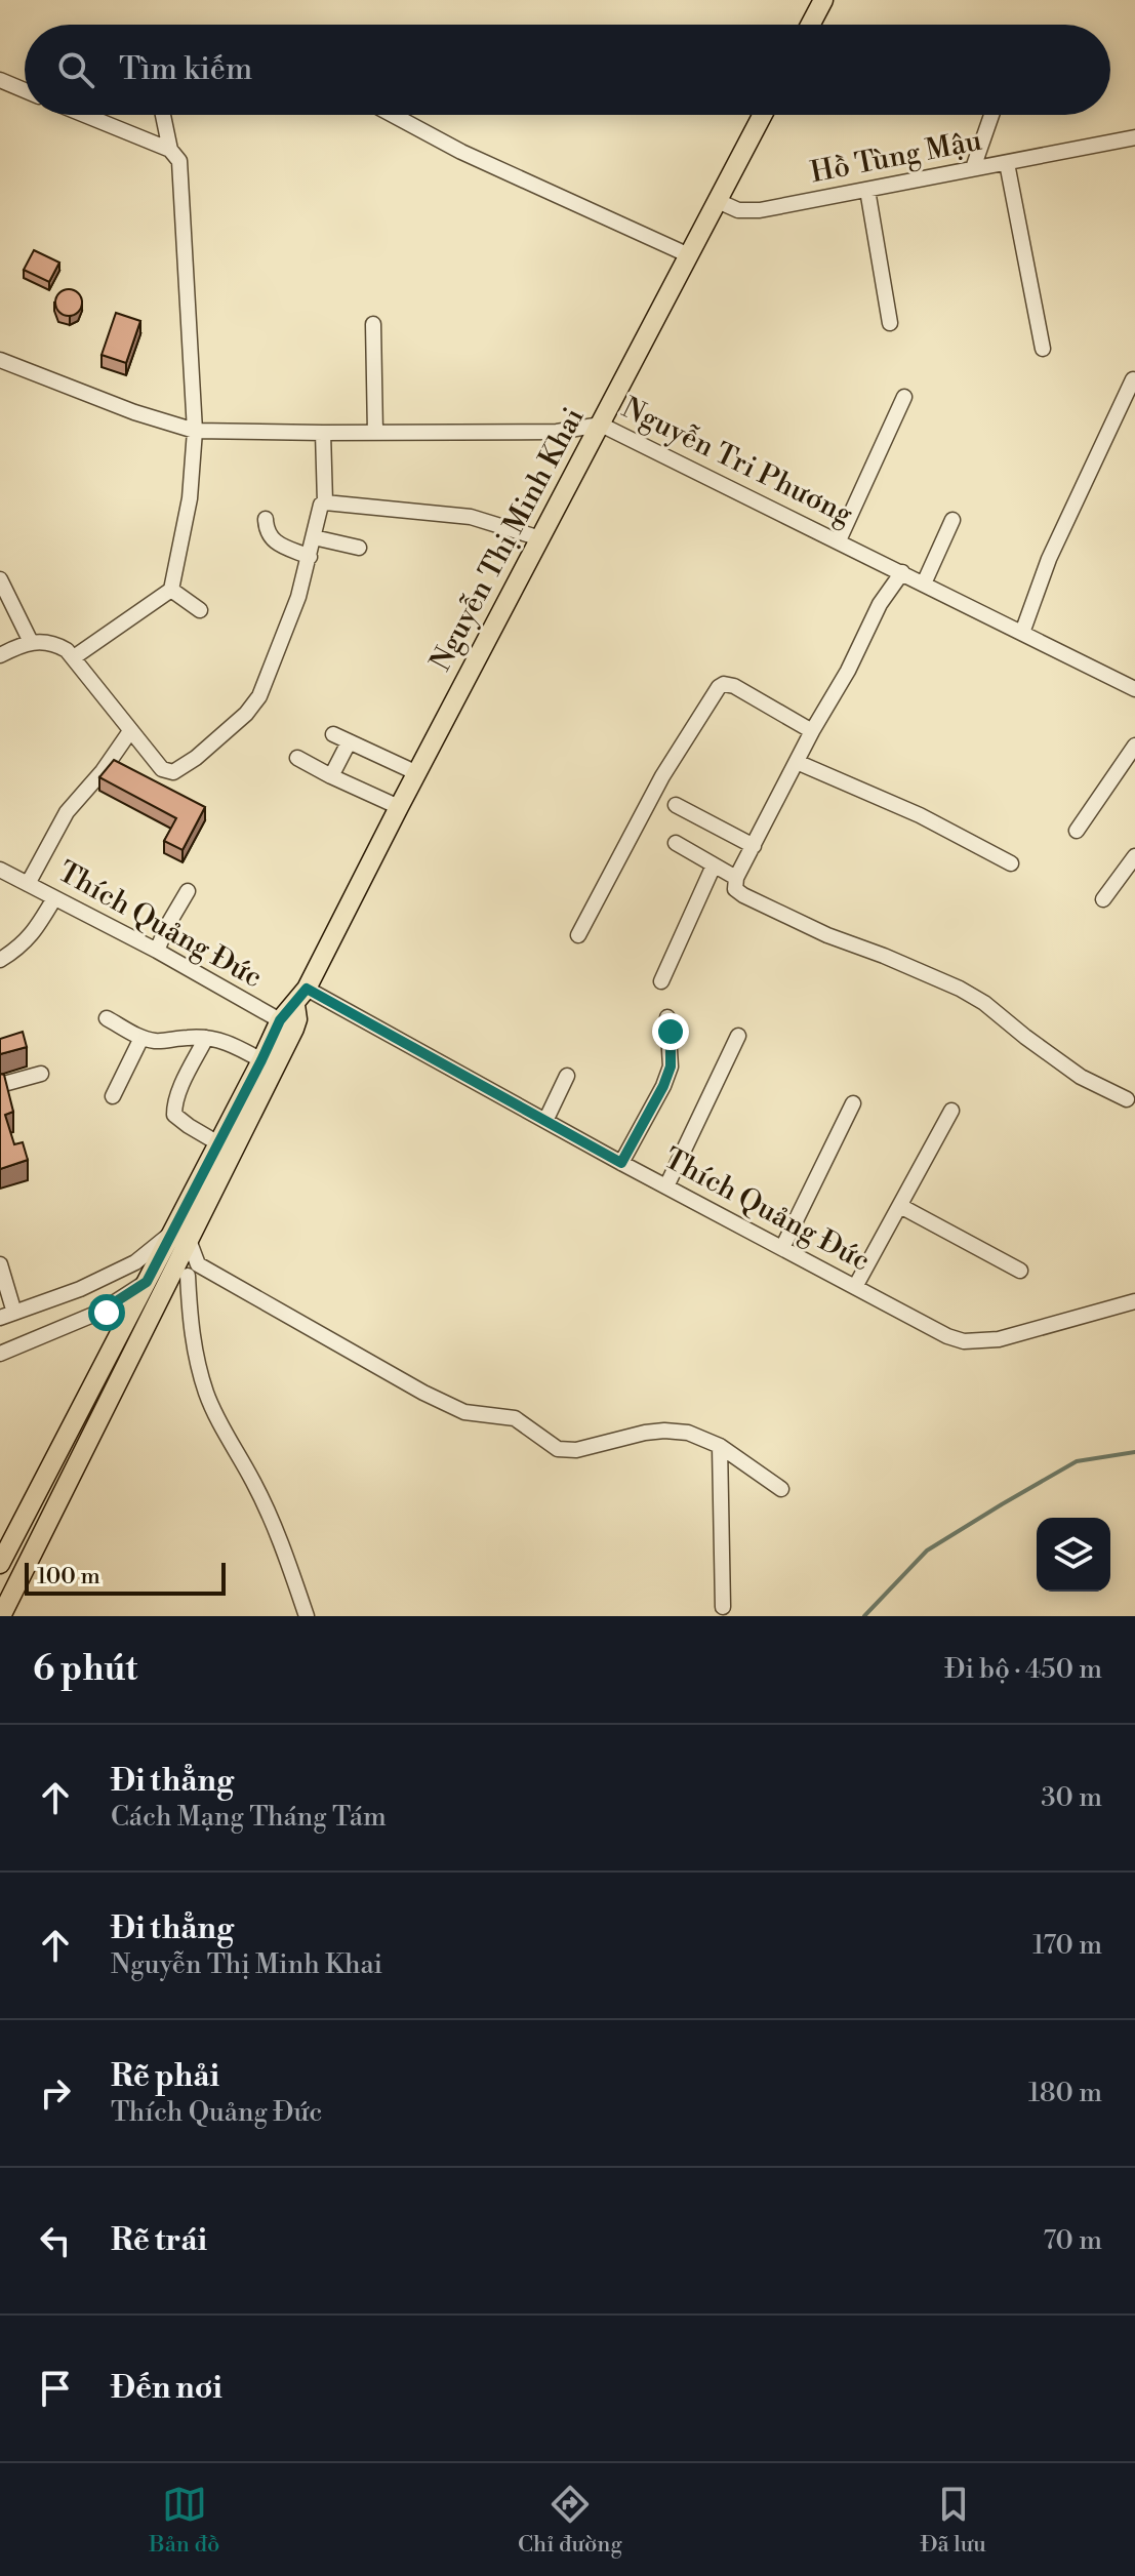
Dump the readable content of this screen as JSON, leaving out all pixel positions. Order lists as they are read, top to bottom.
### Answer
{
  "streets": {
    "main road": ["Nguyễn Thị Minh Khai"],
    "street": ["Hồ Tùng Mậu", "Nguyễn Tri Phương", "Thích Quảng Đức"]
  },
  "crossings": [
    ["Hồ Tùng Mậu", "Nguyễn Thị Minh Khai"],
    ["Nguyễn Tri Phương", "Nguyễn Thị Minh Khai"],
    ["Nguyễn Thị Minh Khai", "Thích Quảng Đức"]
  ],
  "scale_bar": "100 m",
  "page": {
    "search": "Tìm kiếm",
    "scale": "100 m",
    "heading": ["6 phút", "Đi bộ · 450 m"],
    "list": [
      ["Đi thẳng", "Cách Mạng Tháng Tám", "30 m"],
      ["Đi thẳng", "Nguyễn Thị Minh Khai", "170 m"],
      ["Rẽ phải", "Thích Quảng Đức", "180 m"],
      ["Rẽ trái", "70 m"],
      "Đến nơi"
    ],
    "nav": ["Bản đồ", "Chỉ đường", "Đã lưu"]
  }
}
